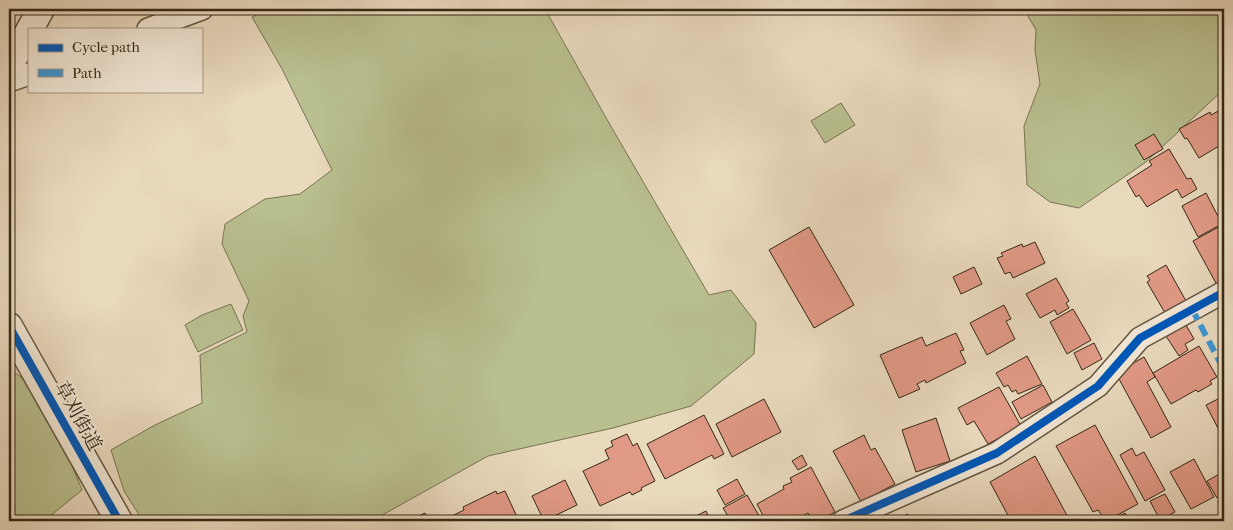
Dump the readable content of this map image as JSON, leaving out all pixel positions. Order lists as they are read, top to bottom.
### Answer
{
  "streets": {
    "street": ["草刈街道"]
  },
  "legend": ["Cycle path", "Path"]
}
